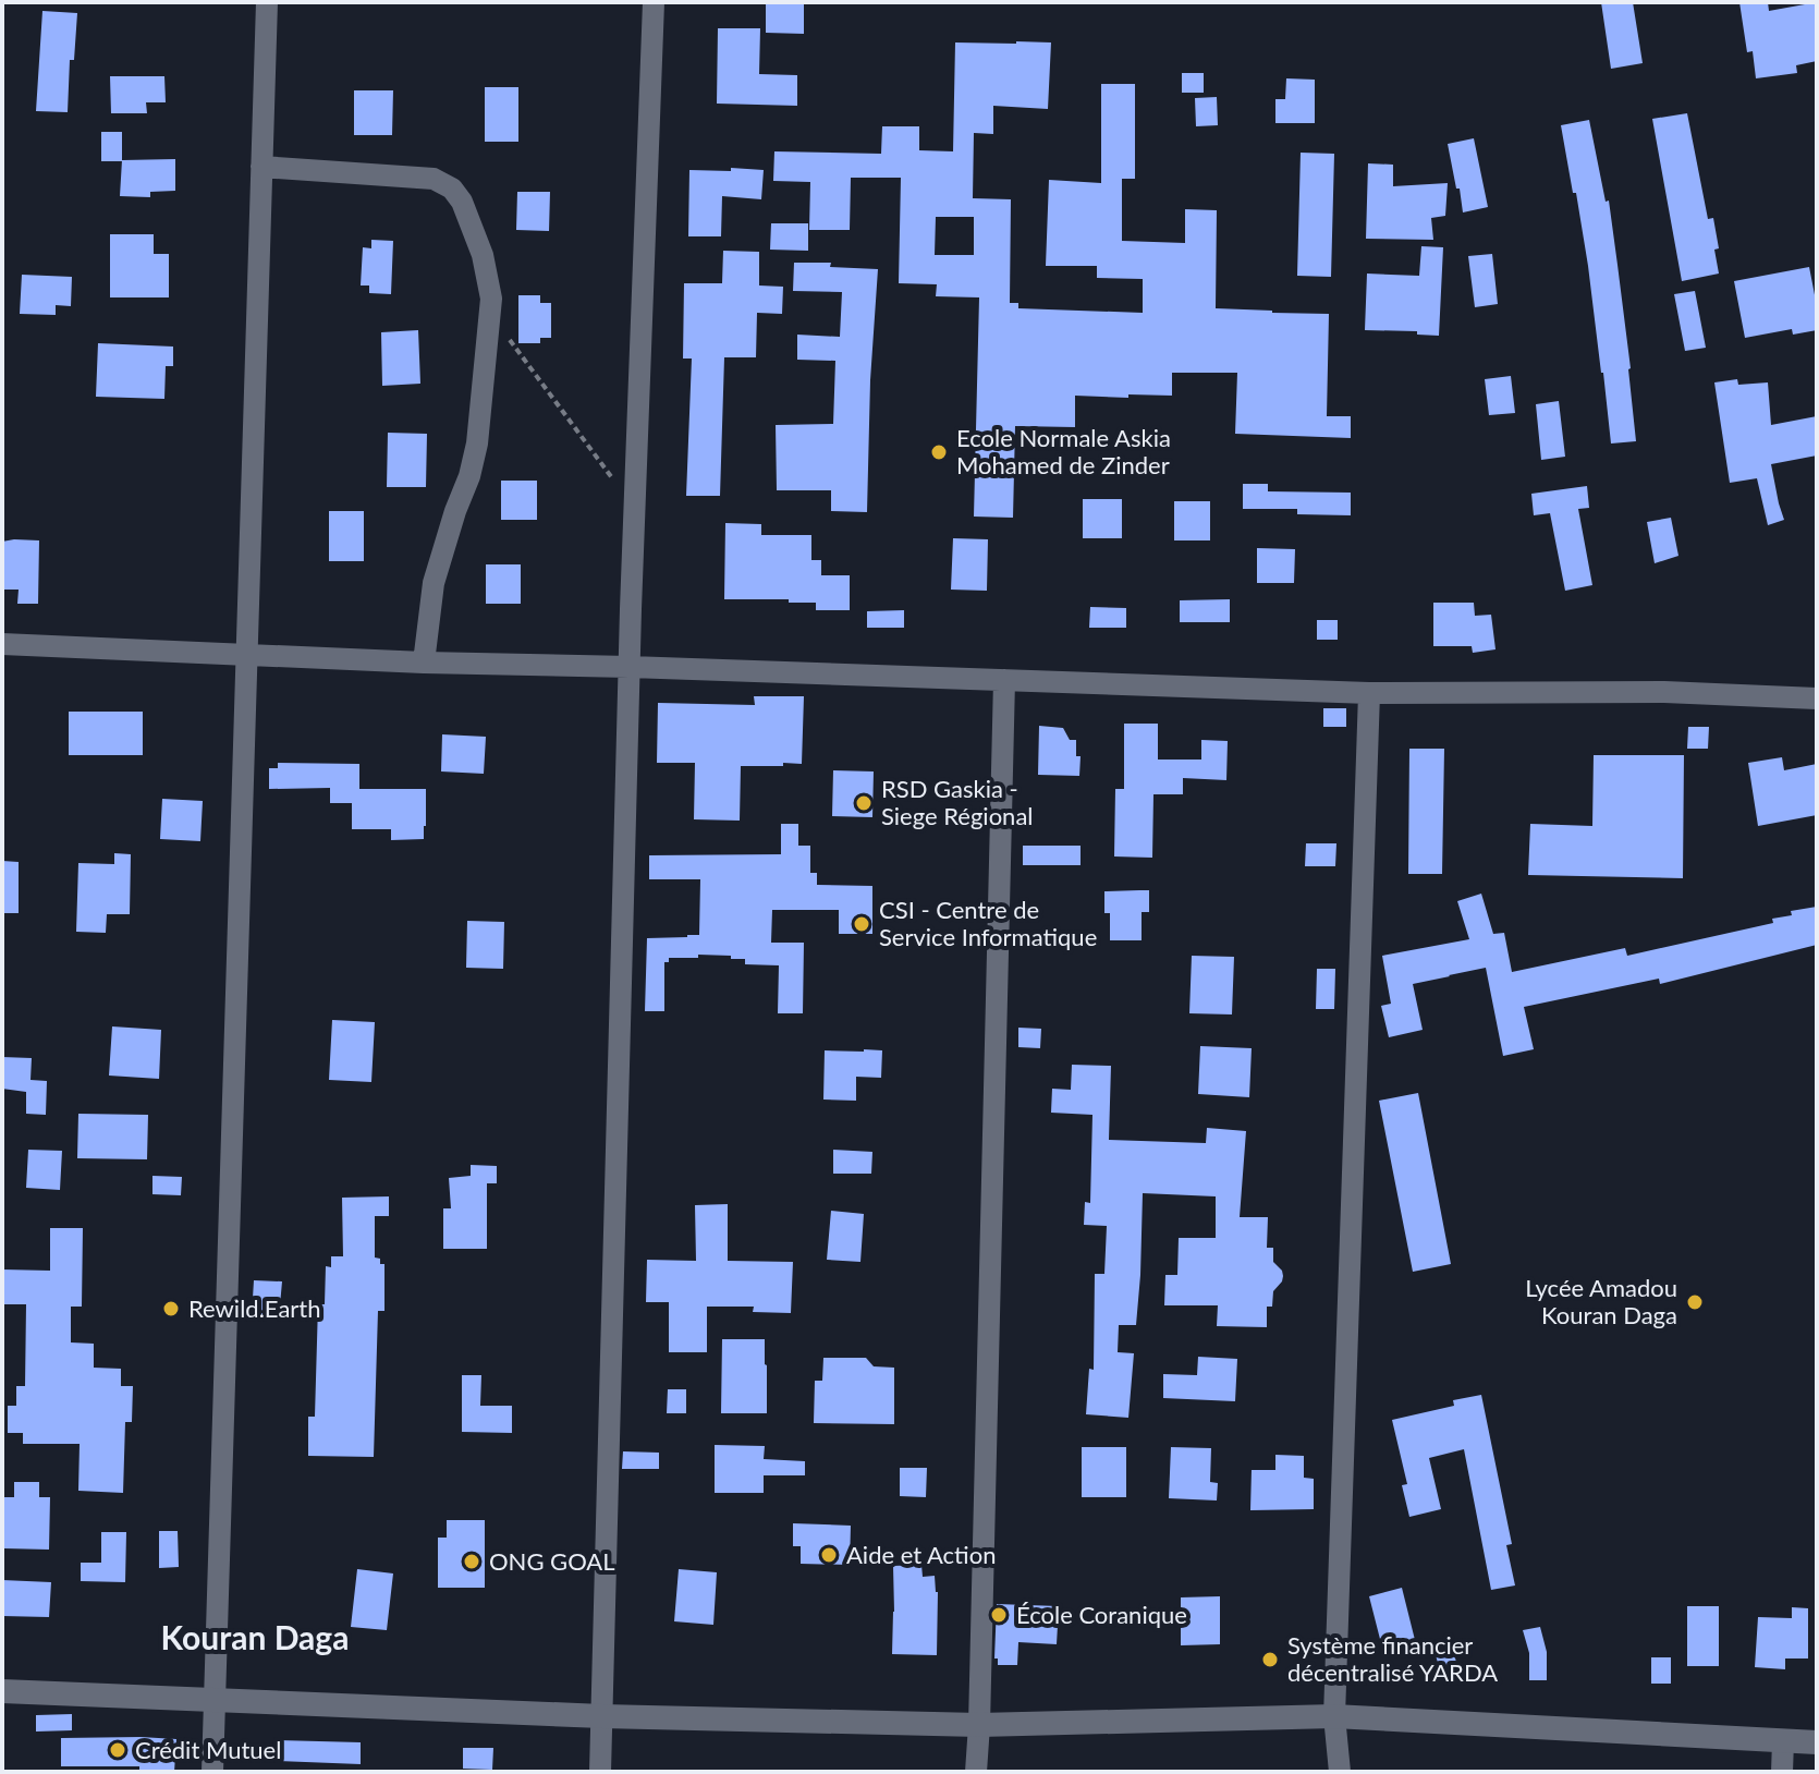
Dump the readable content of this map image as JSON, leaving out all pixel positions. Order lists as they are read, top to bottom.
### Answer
{
  "districts": ["Kouran Daga"],
  "places": [
    "Ecole Normale Askia Mohamed de Zinder",
    "RSD Gaskia - Siege Régional",
    "CSI - Centre de Service Informatique",
    "Lycée Amadou Kouran Daga",
    "Rewild.Earth",
    "Aide et Action",
    "ONG GOAL",
    "École Coranique",
    "Système financier décentralisé YARDA",
    "Crédit Mutuel"
  ]
}
